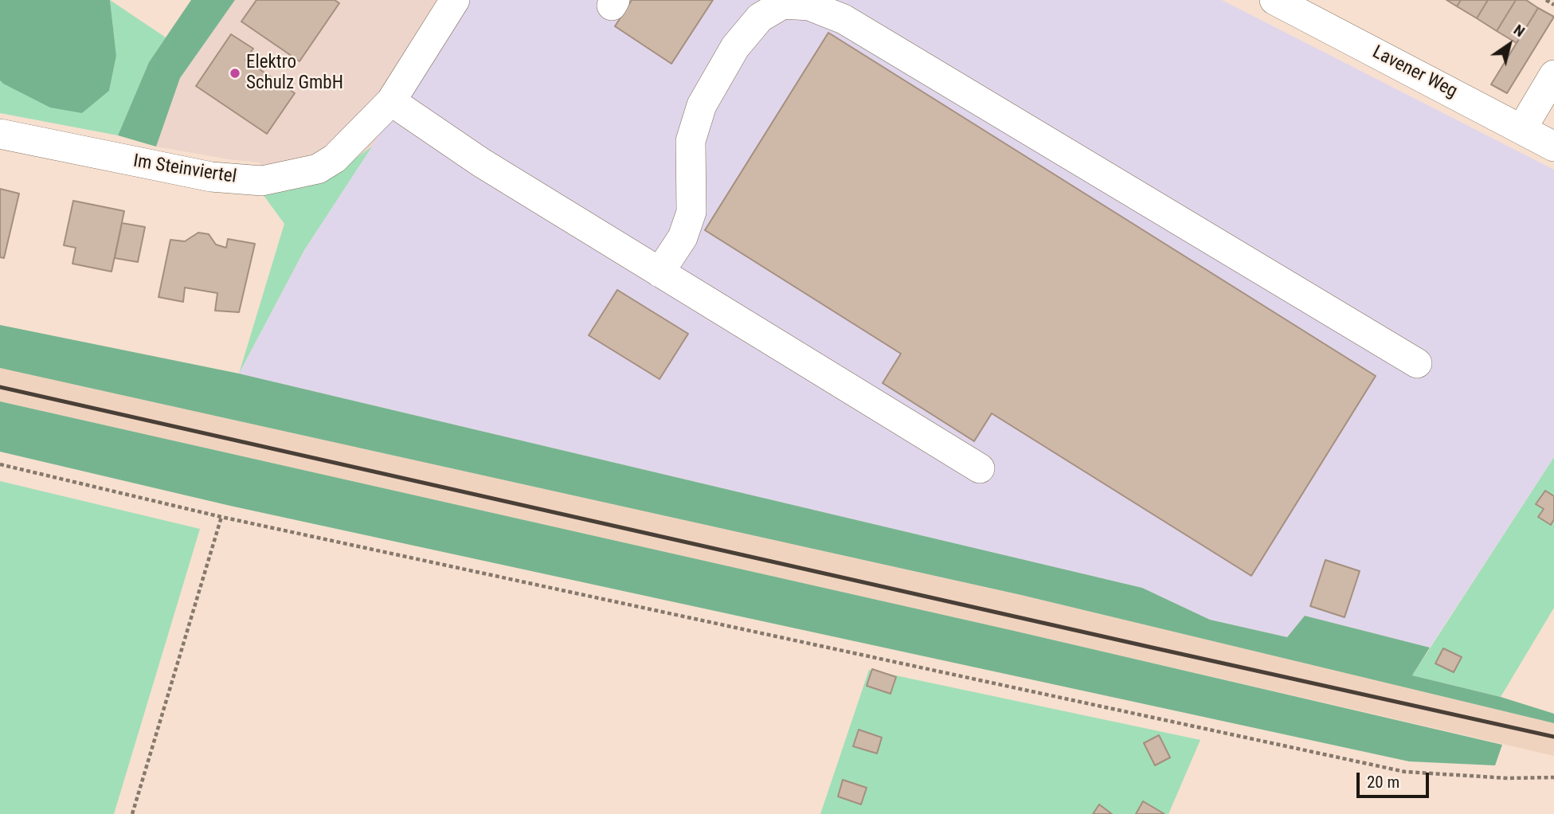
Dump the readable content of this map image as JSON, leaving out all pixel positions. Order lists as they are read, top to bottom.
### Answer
{
  "streets": {
    "street": ["Lavener Weg", "Im Steinviertel"]
  },
  "places": ["Elektro Schulz GmbH"],
  "scale_bar": "20 m",
  "north": "top right"
}
